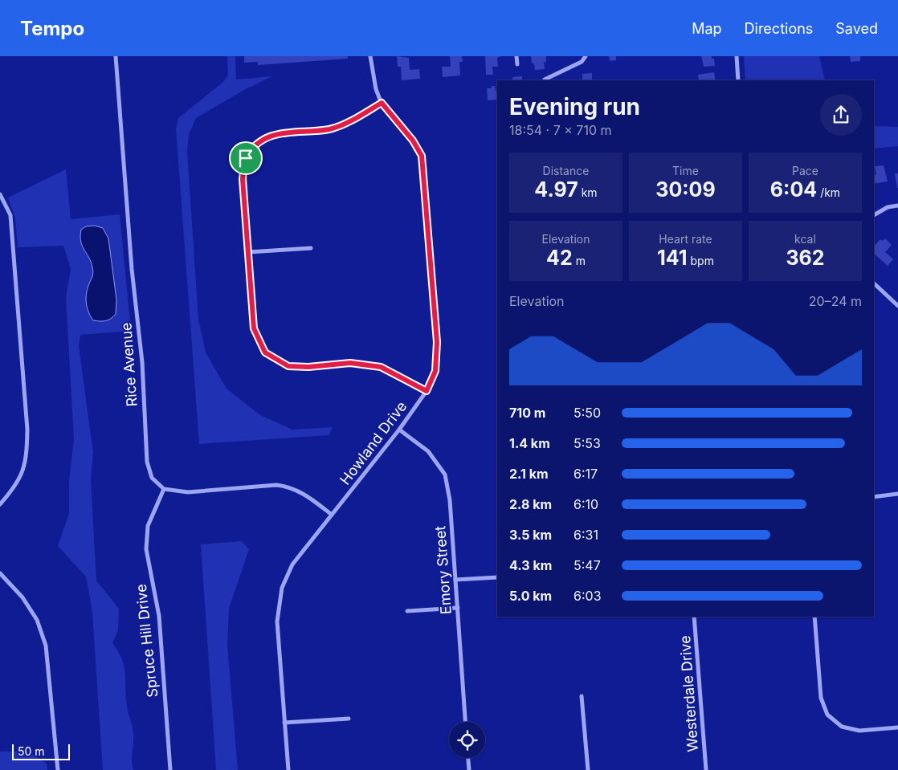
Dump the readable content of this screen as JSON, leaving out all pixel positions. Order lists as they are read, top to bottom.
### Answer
{
  "streets": {
    "street": [
      "Rice Avenue",
      "Howland Drive",
      "Emory Street",
      "Spruce Hill Drive",
      "Westerdale Drive"
    ]
  },
  "crossings": [
    ["Rice Avenue", "Spruce Hill Drive"],
    ["Howland Drive", "Emory Street"]
  ],
  "scale_bar": "50 m",
  "page": {
    "header": "Tempo",
    "nav": ["Map", "Directions", "Saved"],
    "heading": ["Evening run", "18:54 · 7 × 710 m"],
    "stats": [
      ["Distance", "4.97 km"],
      ["Time", "30:09"],
      ["Pace", "6:04 /km"],
      ["Elevation", "42 m"],
      ["Heart rate", "141 bpm"],
      ["kcal", "362"]
    ],
    "chart": ["Elevation", "20–24 m"],
    "list": [
      {
        "name": "710 m",
        "note": "5:50"
      },
      {
        "name": "1.4 km",
        "note": "5:53"
      },
      {
        "name": "2.1 km",
        "note": "6:17"
      },
      {
        "name": "2.8 km",
        "note": "6:10"
      },
      {
        "name": "3.5 km",
        "note": "6:31"
      },
      {
        "name": "4.3 km",
        "note": "5:47"
      },
      {
        "name": "5.0 km",
        "note": "6:03"
      }
    ],
    "scale": "50 m"
  }
}
